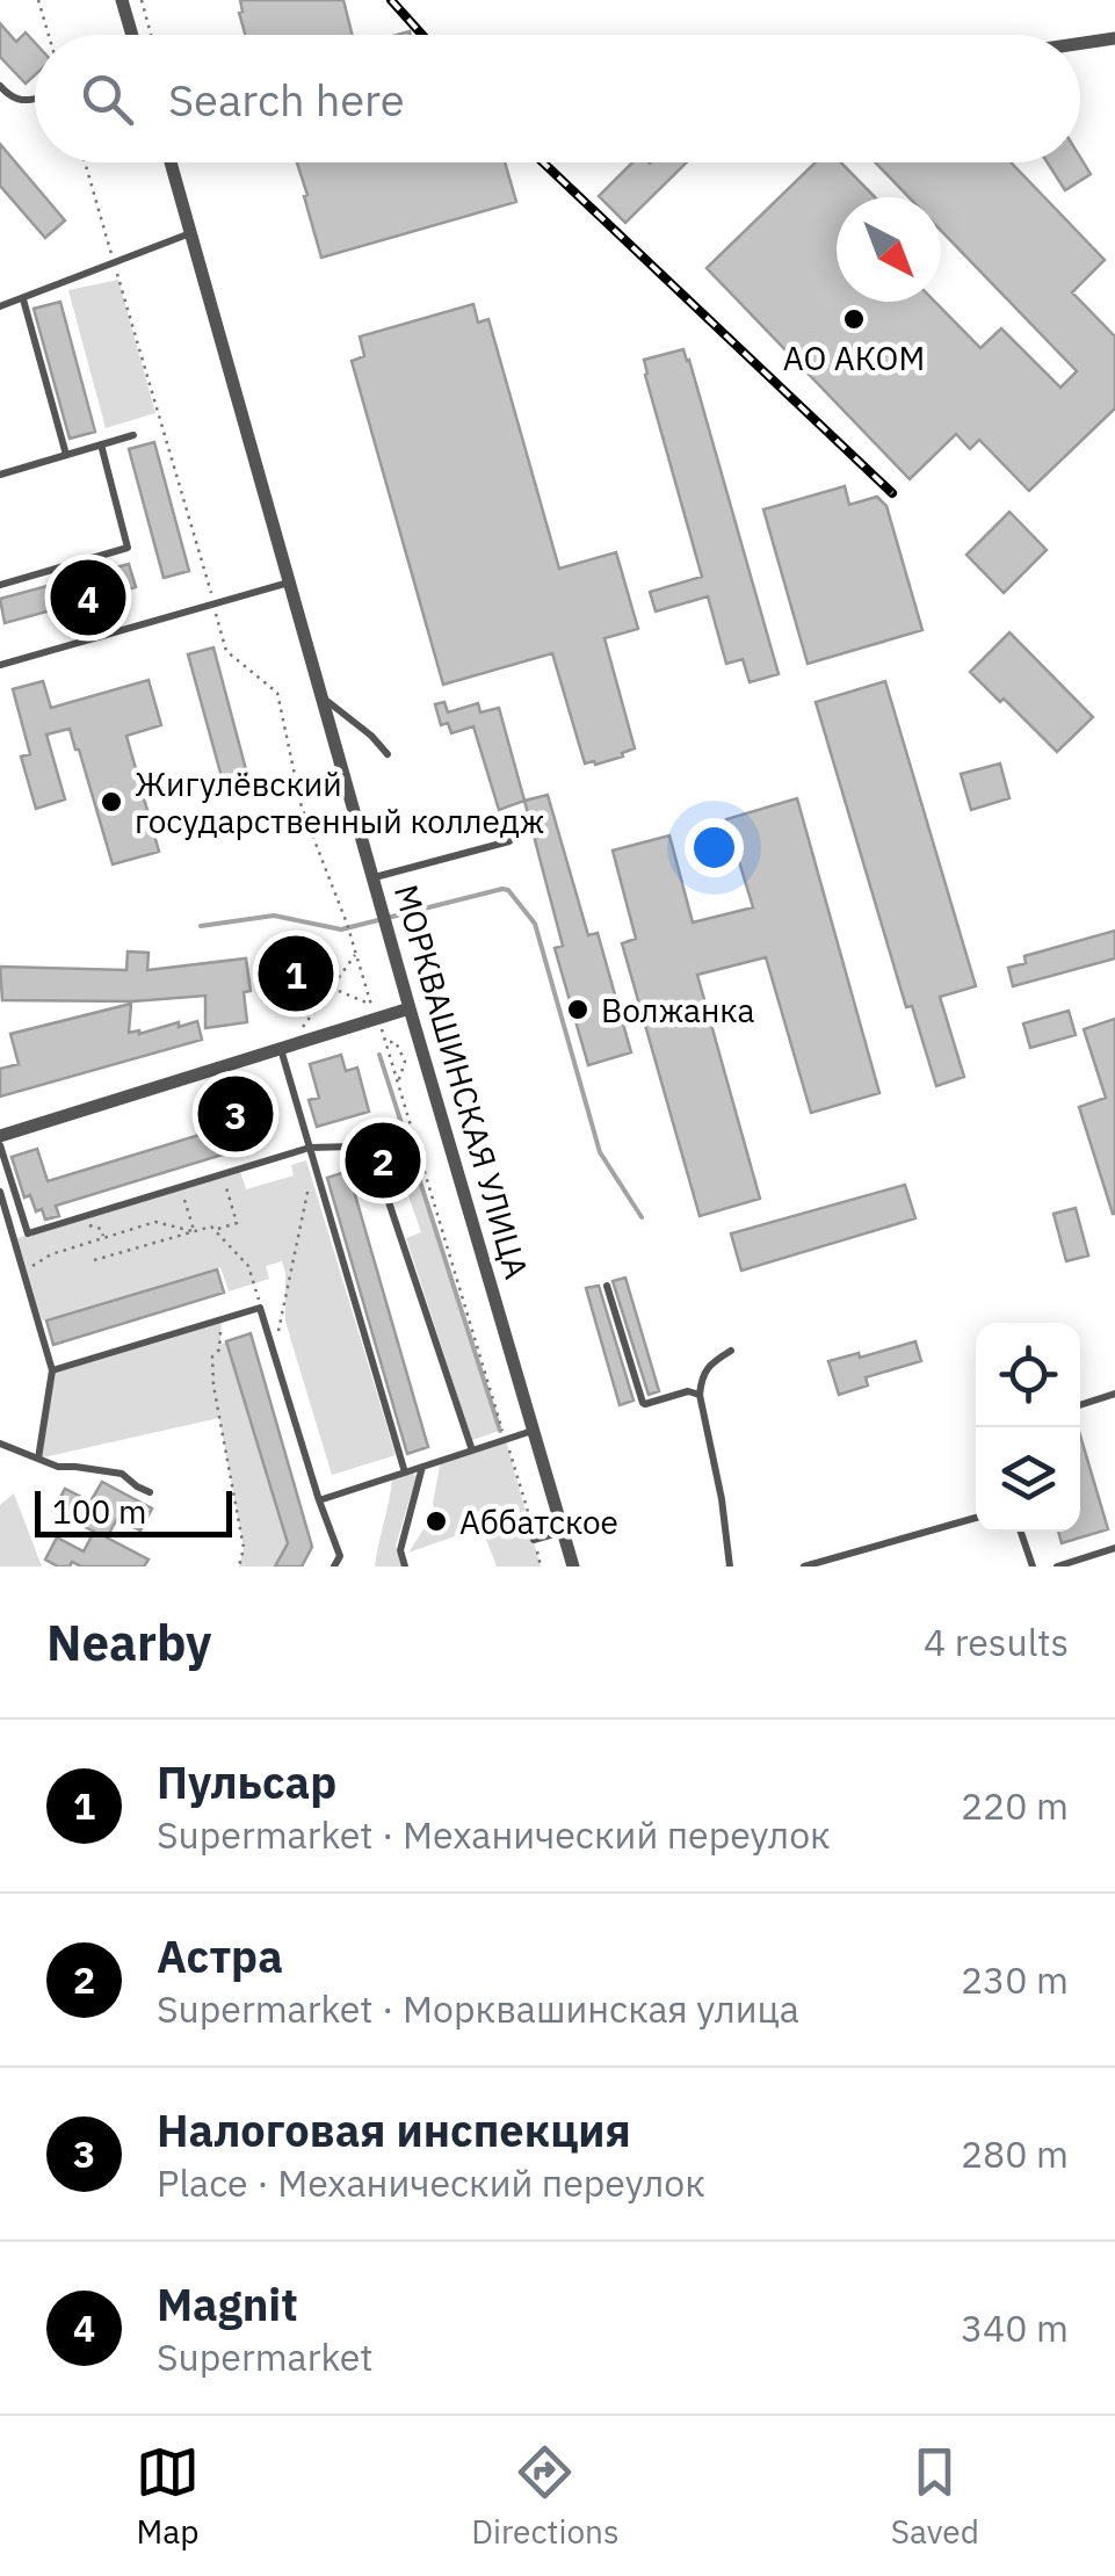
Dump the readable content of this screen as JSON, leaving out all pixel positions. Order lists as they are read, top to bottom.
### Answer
{
  "streets": {
    "street": ["МОРКВАШИНСКАЯ УЛИЦА"]
  },
  "places": [
    "АО АКОМ",
    "Жигулёвский государственный колледж",
    "Волжанка",
    "Аббатское"
  ],
  "scale_bar": "100 m",
  "north": "bottom right",
  "page": {
    "search": "Search here",
    "pins": [
      "4",
      "1",
      "3",
      "2"
    ],
    "scale": "100 m",
    "heading": ["Nearby", "4 results"],
    "list": [
      {
        "mark": "1",
        "name": "Пульсар",
        "note": "Supermarket · Механический переулок",
        "value": "220 m"
      },
      {
        "mark": "2",
        "name": "Астра",
        "note": "Supermarket · Морквашинская улица",
        "value": "230 m"
      },
      {
        "mark": "3",
        "name": "Налоговая инспекция",
        "note": "Place · Механический переулок",
        "value": "280 m"
      },
      {
        "mark": "4",
        "name": "Magnit",
        "note": "Supermarket",
        "value": "340 m"
      }
    ],
    "nav": ["Map", "Directions", "Saved"]
  }
}
